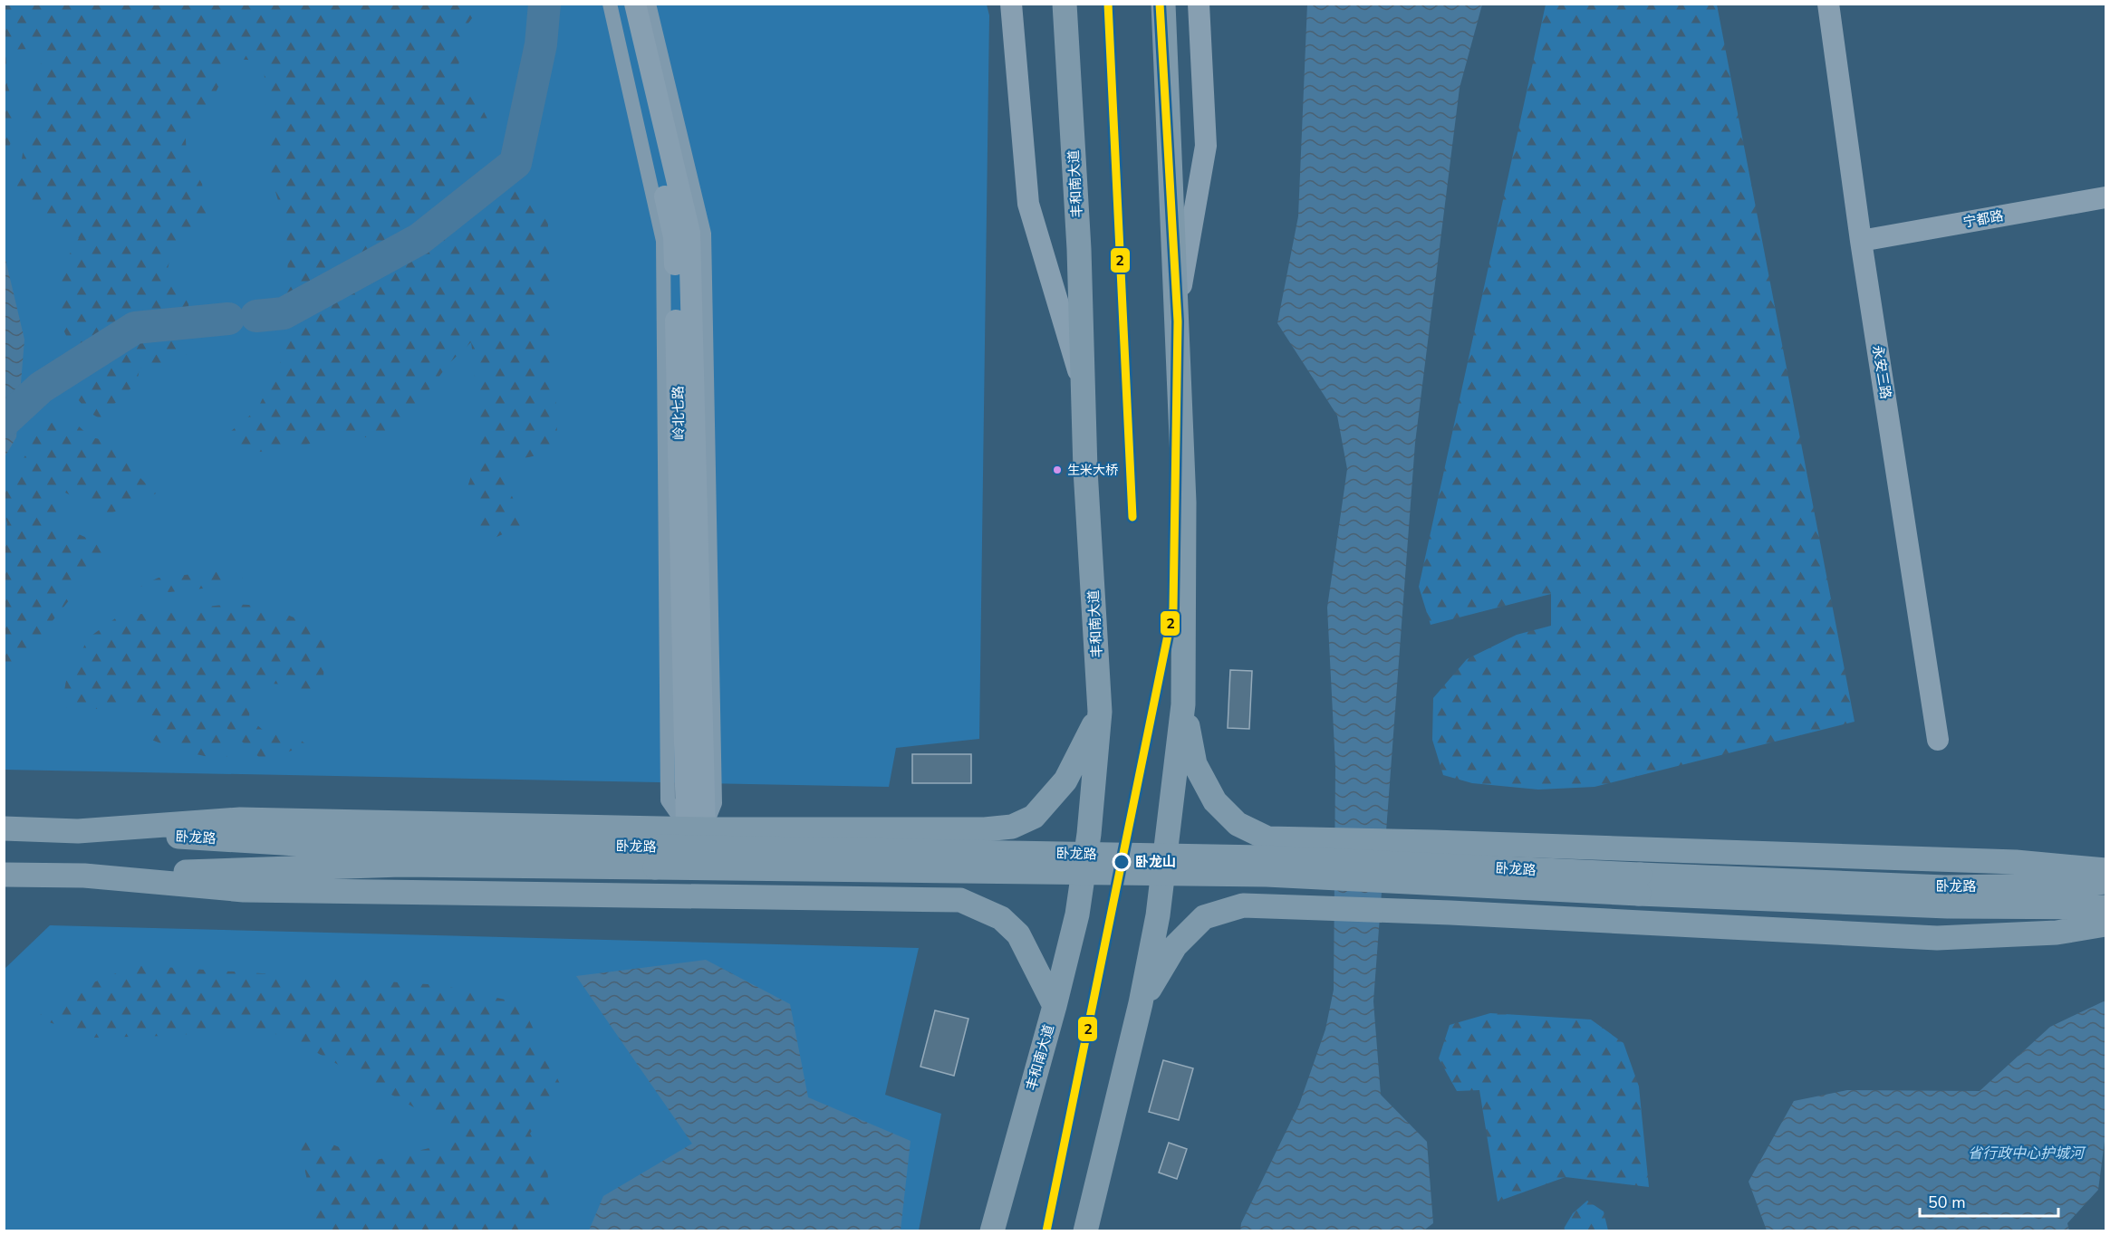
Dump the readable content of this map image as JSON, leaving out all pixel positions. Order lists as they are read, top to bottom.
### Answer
{
  "streets": {
    "main road": ["丰和南大道", "卧龙路"],
    "street": ["宁都路", "永安三路", "岭北七路"]
  },
  "crossings": [
    ["丰和南大道", "卧龙路"],
    ["宁都路", "永安三路"],
    ["岭北七路", "卧龙路"]
  ],
  "water": ["省行政中心护城河"],
  "places": ["生米大桥", "卧龙山"],
  "lines": ["transit line 2"],
  "scale_bar": "50 m"
}
